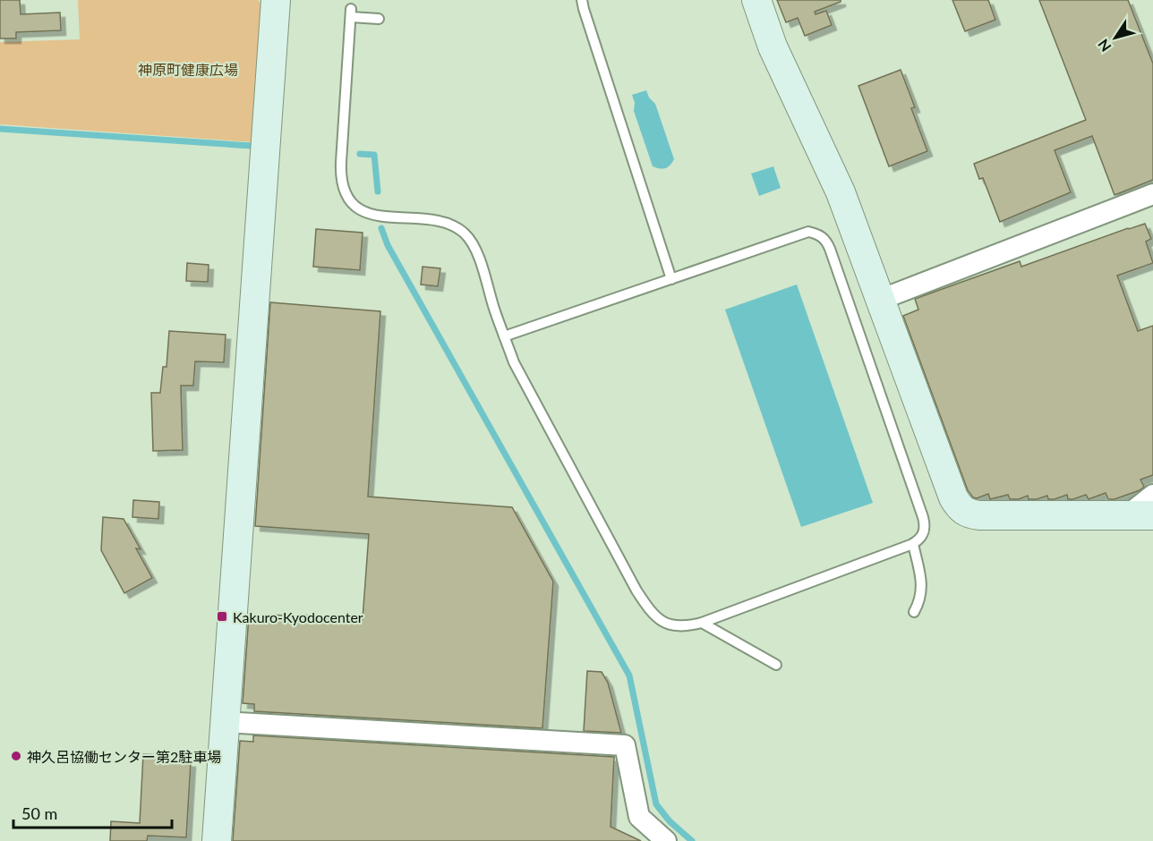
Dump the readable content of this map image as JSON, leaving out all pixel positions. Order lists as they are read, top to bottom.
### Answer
{
  "parks": ["神原町健康広場"],
  "places": {
    "transit": ["Kakuro-Kyodocenter"],
    "other": ["神久呂協働センター第2駐車場"]
  },
  "scale_bar": "50 m",
  "north": "bottom left"
}
